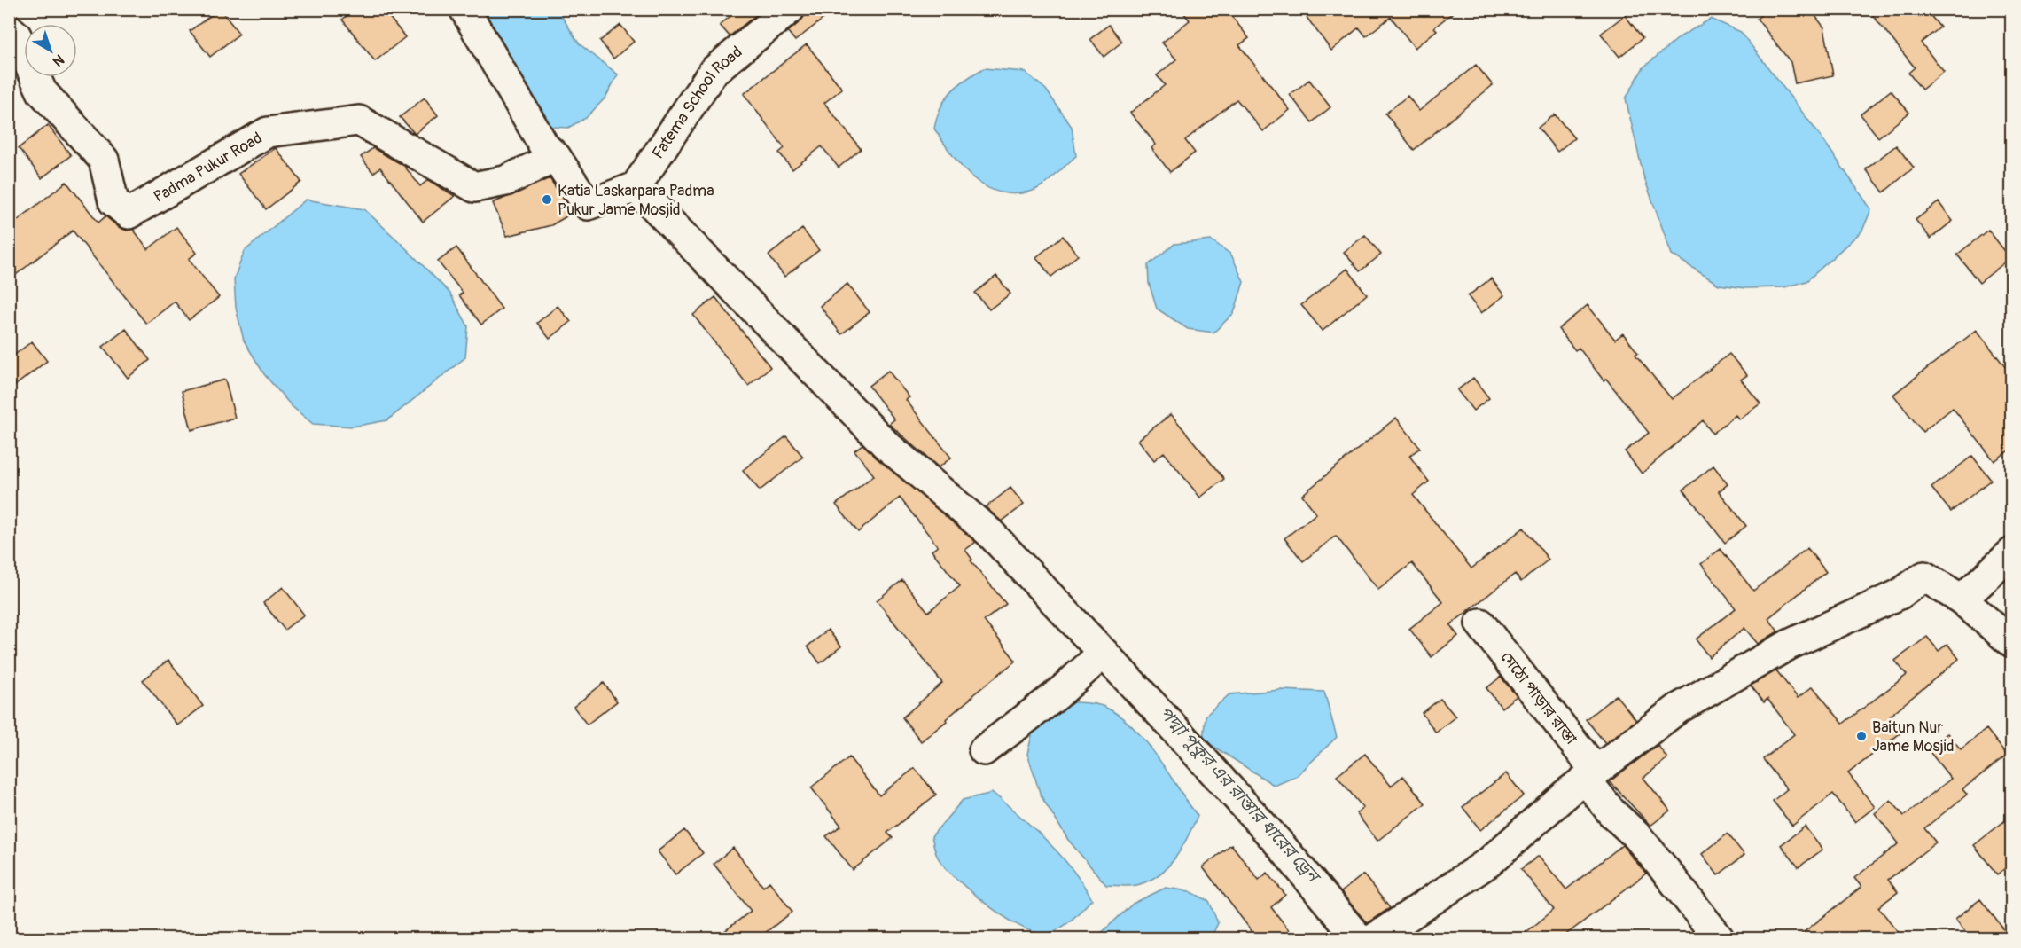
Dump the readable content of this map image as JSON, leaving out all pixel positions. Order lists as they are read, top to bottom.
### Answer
{
  "streets": {
    "street": ["Fatema School Road", "Padma Pukur Road", "মেঠো পাড়ার রাস্তা"]
  },
  "water": ["পদ্মা পুকুর এর রাস্তার ধারের ড্রেন"],
  "places": ["Katia Laskarpara Padma Pukur Jame Mosjid", "Baitun Nur Jame Mosjid"],
  "north": "bottom right"
}
